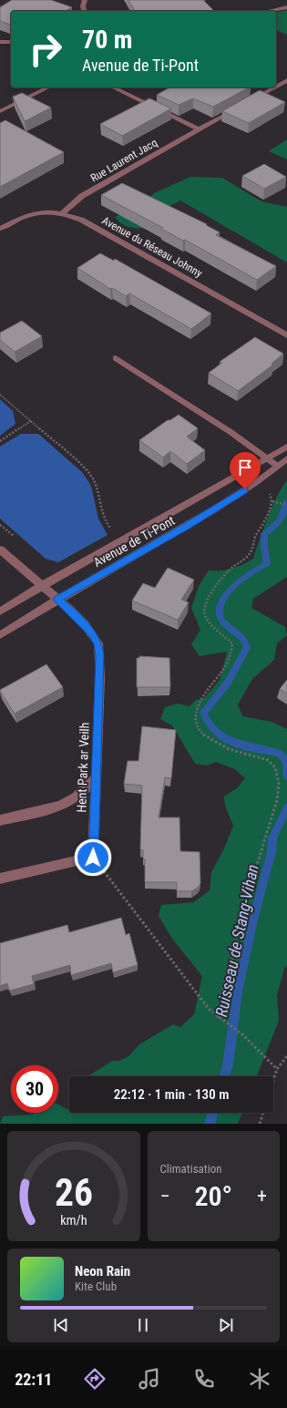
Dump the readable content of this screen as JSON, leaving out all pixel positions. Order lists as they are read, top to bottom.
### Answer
{
  "streets": {
    "street": [
      "Rue Laurent Jacq",
      "Avenue du Réseau Johnny",
      "Avenue de Ti-Pont",
      "Hent Park ar Veilh"
    ]
  },
  "crossings": [
    ["Rue Laurent Jacq", "Avenue du Réseau Johnny"],
    ["Avenue de Ti-Pont", "Hent Park ar Veilh"]
  ],
  "water": ["Ruisseau de Stang-Vihan"],
  "page": {
    "turn": ["70 m", "Avenue de Ti-Pont"],
    "limit": "30",
    "trip": "22:12 · 1 min · 130 m",
    "tile": "Climatisation",
    "heat": ["−", "20°", "+"],
    "song": ["Neon Rain", "Kite Club"],
    "tabs": "22:11",
    "gauge": ["26", "km/h"]
  }
}
